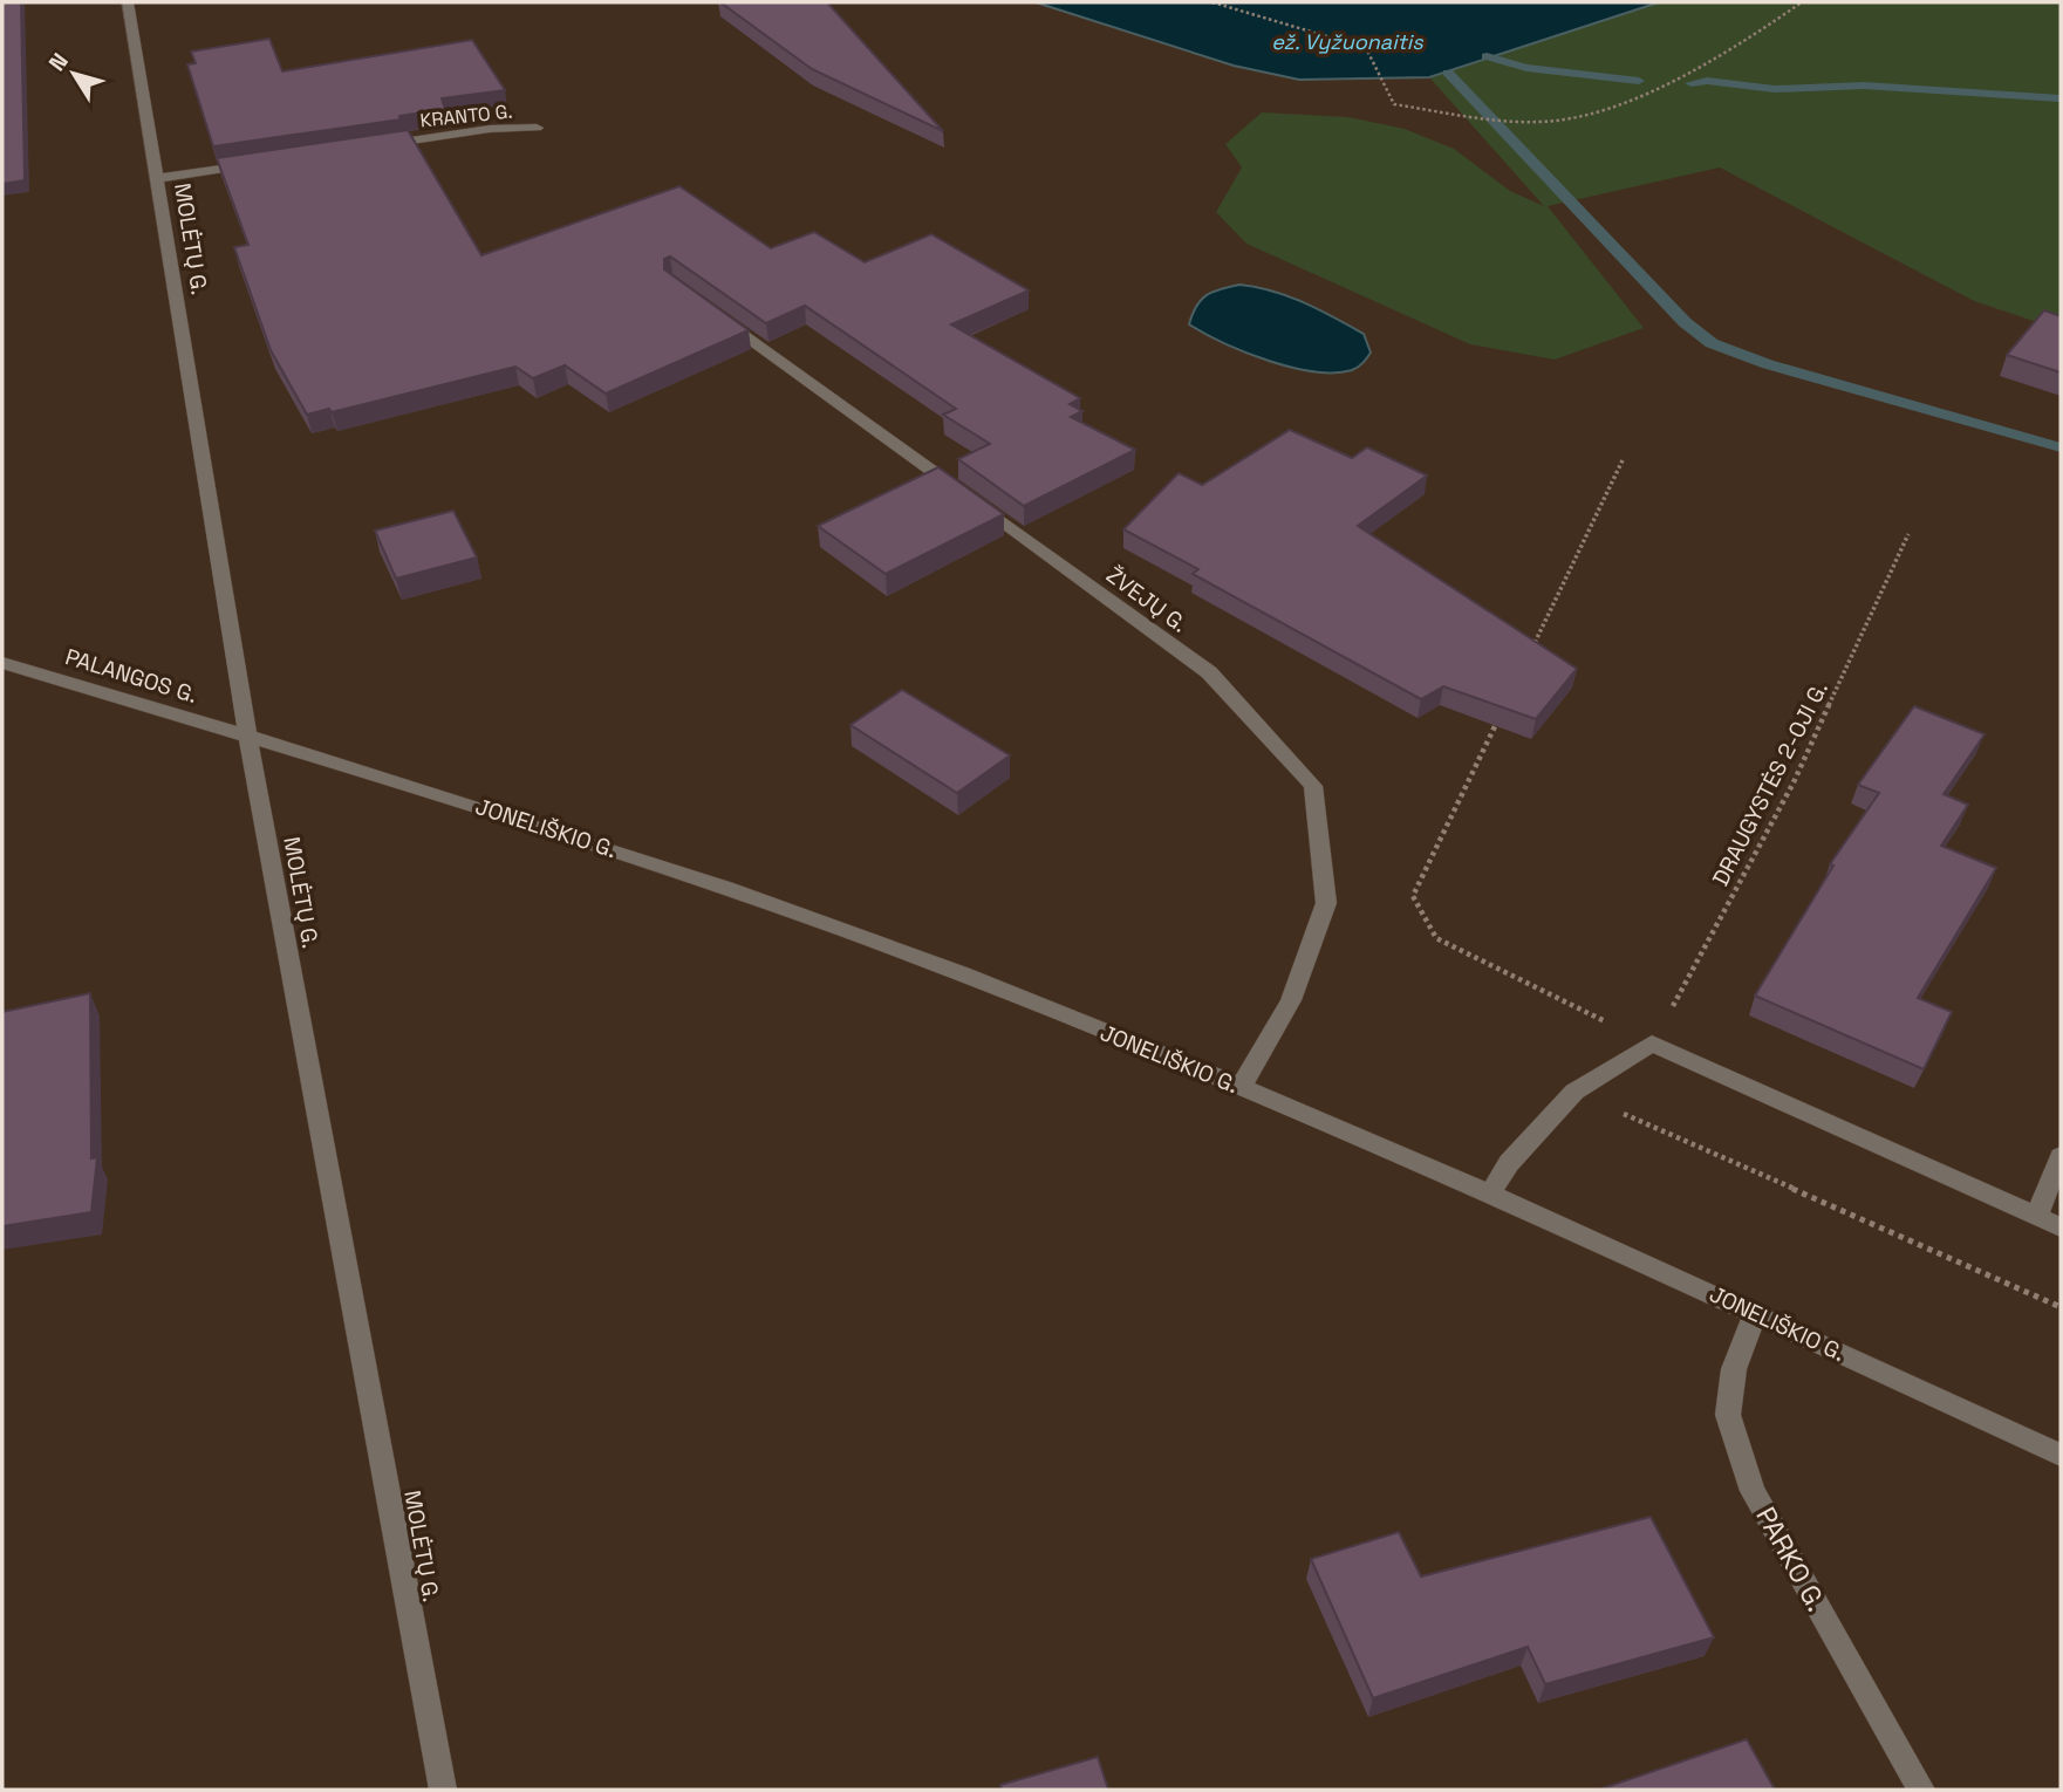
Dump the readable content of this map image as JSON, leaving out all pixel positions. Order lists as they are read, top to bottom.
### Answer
{
  "streets": {
    "street": [
      "KRANTO G.",
      "MOLĖTŲ G.",
      "ŽVEJŲ G.",
      "PALANGOS G.",
      "JONELIŠKIO G.",
      "PARKO G."
    ],
    "path": ["DRAUGYSTĖS 2-OJI G."]
  },
  "crossings": [
    ["MOLĖTŲ G.", "PALANGOS G."],
    ["MOLĖTŲ G.", "JONELIŠKIO G."],
    ["ŽVEJŲ G.", "JONELIŠKIO G."],
    ["PALANGOS G.", "JONELIŠKIO G."],
    ["JONELIŠKIO G.", "PARKO G."]
  ],
  "water": ["ež. Vyžuonaitis"],
  "north": "top left"
}
